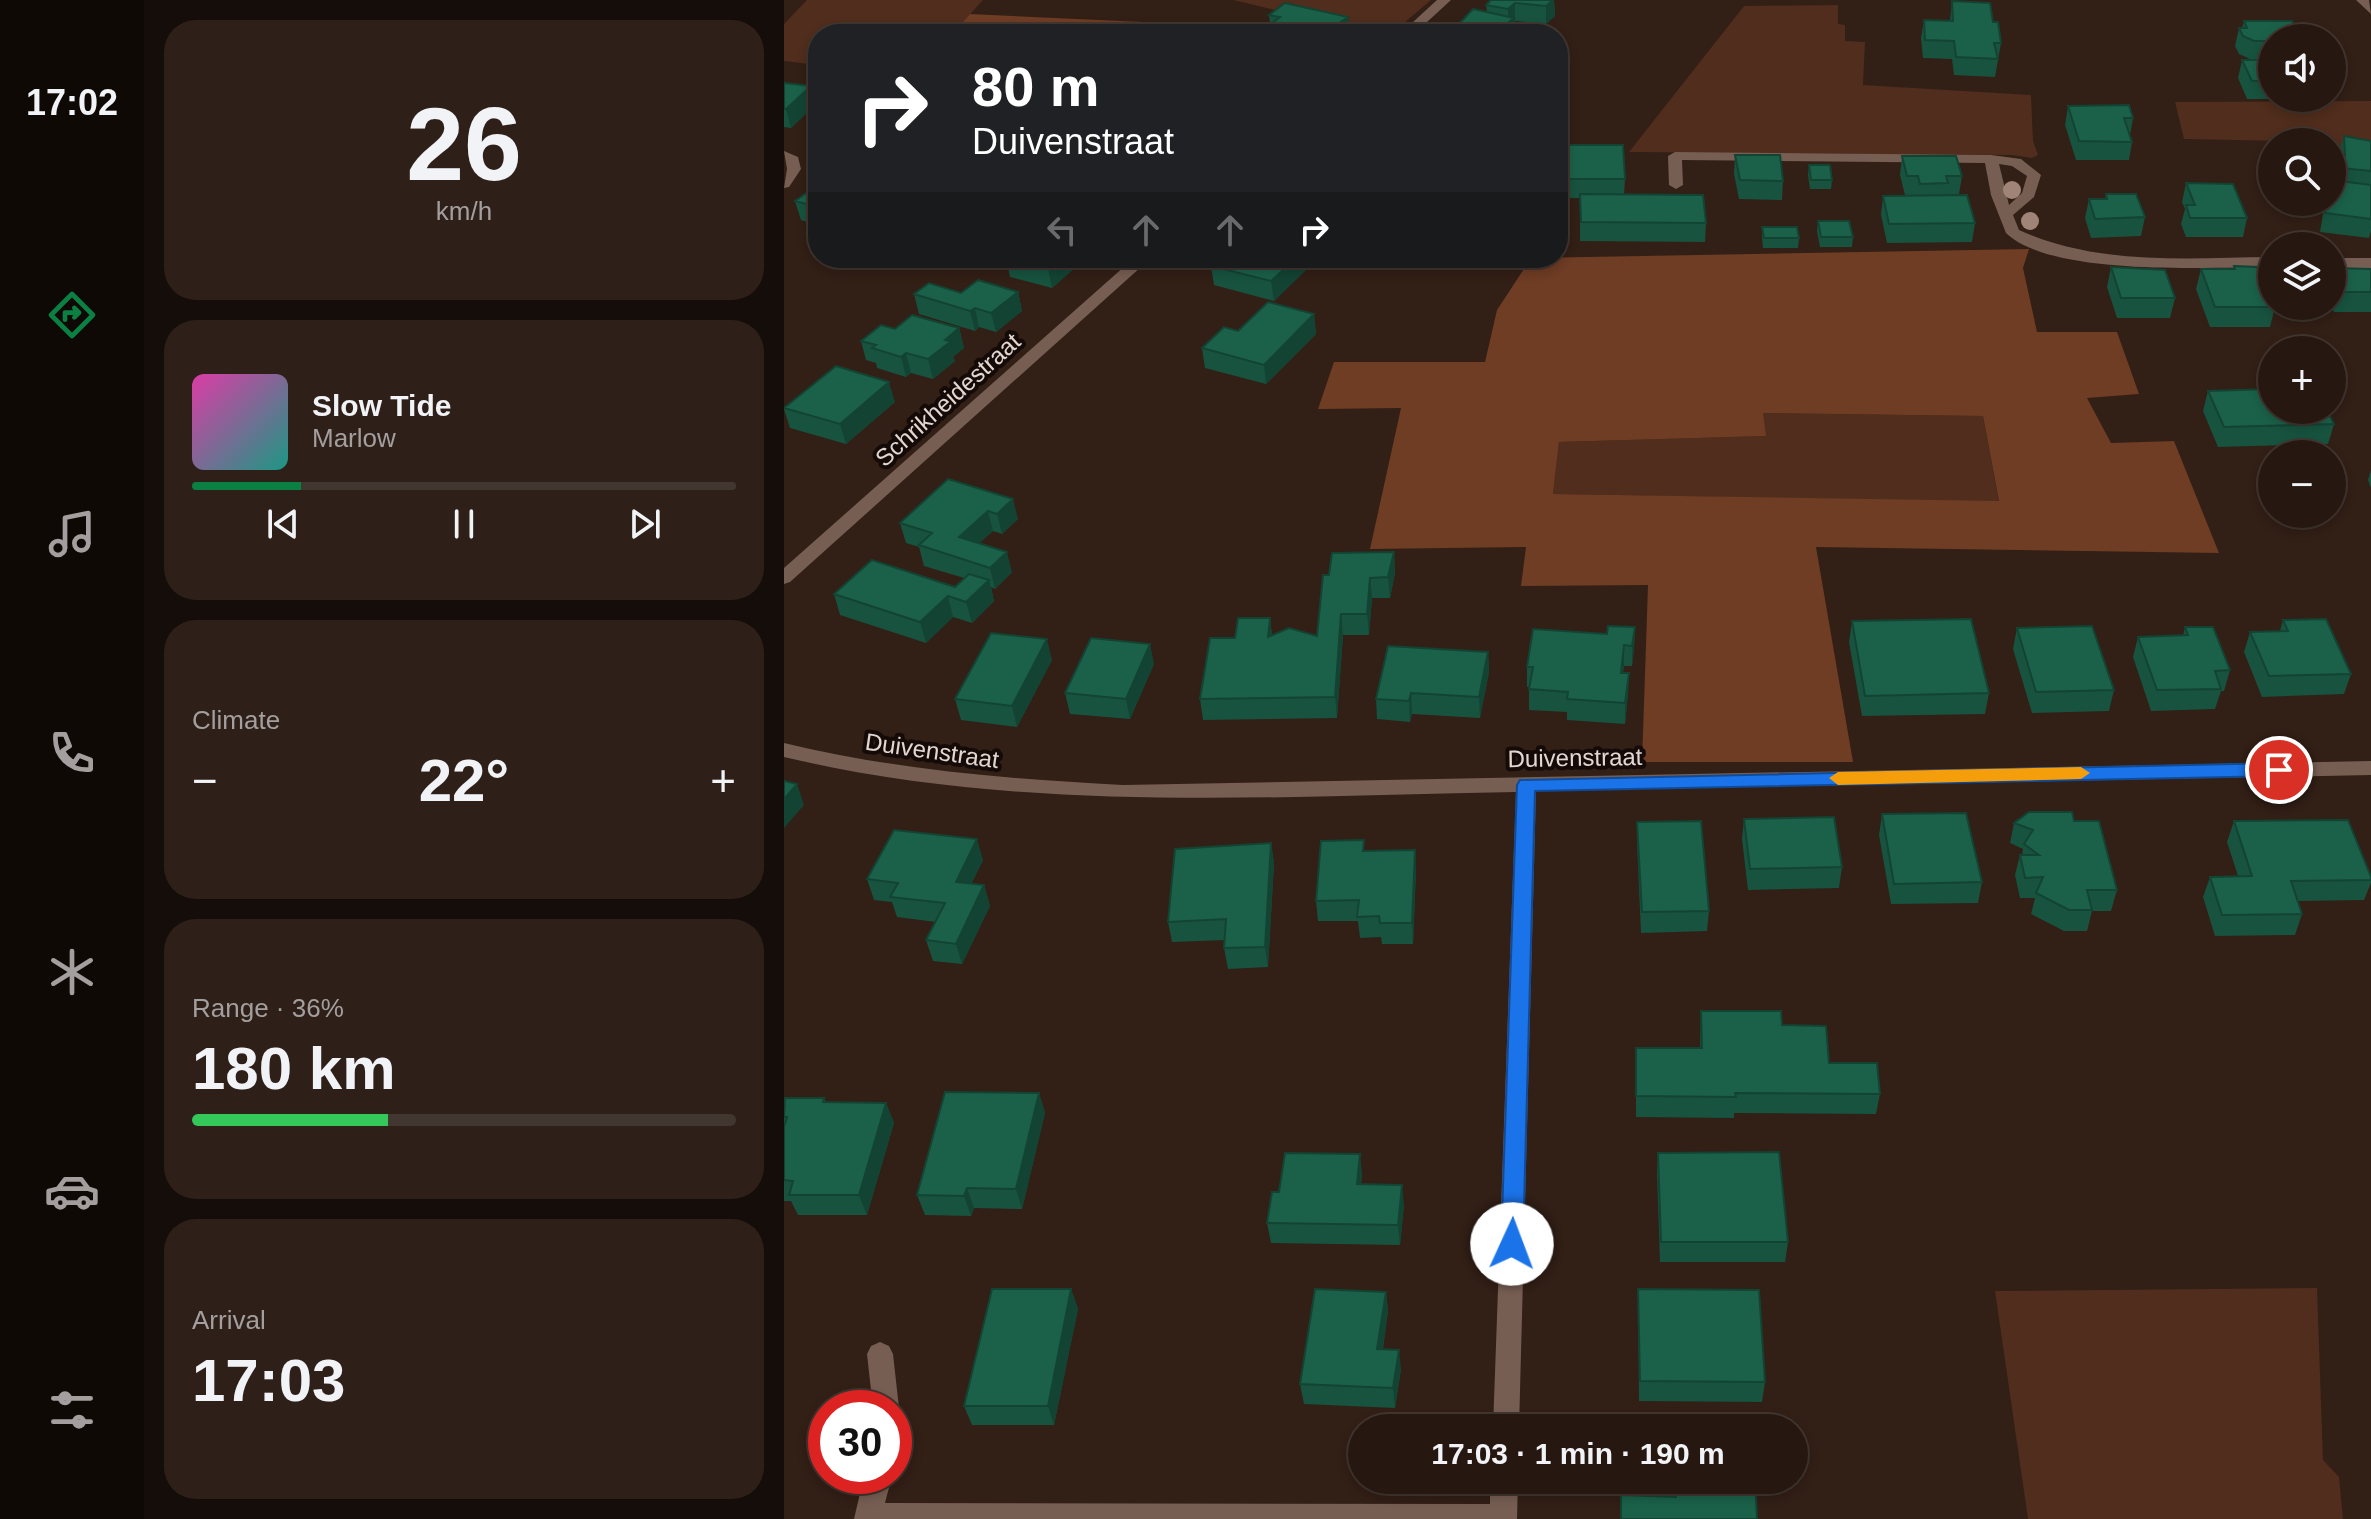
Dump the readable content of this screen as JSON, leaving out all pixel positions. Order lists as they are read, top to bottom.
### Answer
{
  "streets": {
    "street": ["Schrikheidestraat", "Duivenstraat"]
  },
  "page": {
    "tabs": "17:02",
    "tile": [
      ["26", "km/h"],
      "Climate",
      ["Range · 36%", "180 km"],
      ["Arrival", "17:03"]
    ],
    "map_buttons": ["+", "−"],
    "turn": ["80 m", "Duivenstraat"],
    "song": ["Slow Tide", "Marlow"],
    "heat": ["−", "22°", "+"],
    "limit": "30",
    "trip": "17:03 · 1 min · 190 m"
  }
}
